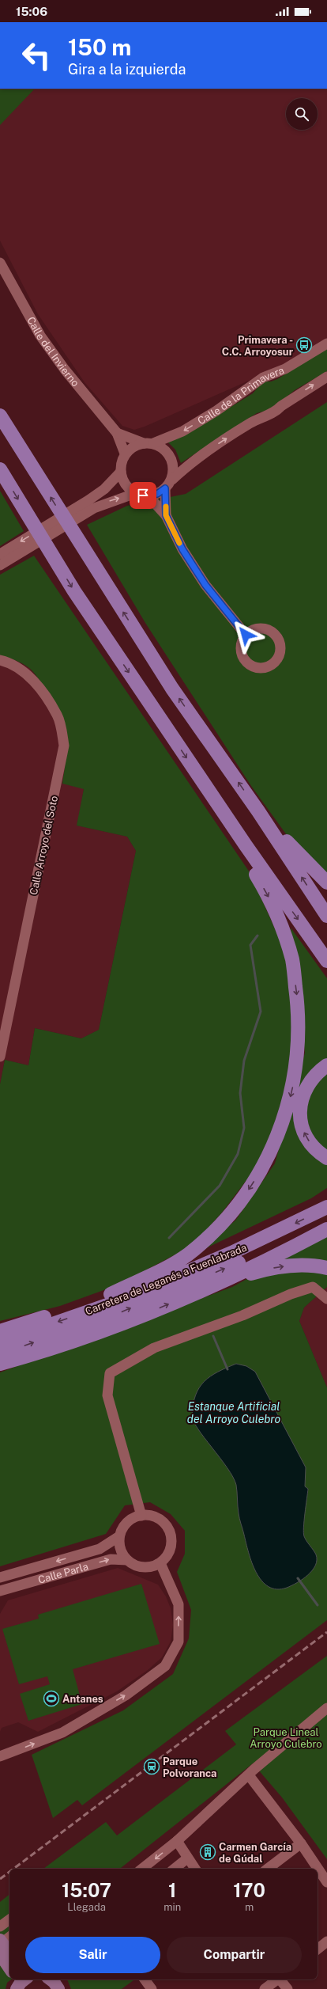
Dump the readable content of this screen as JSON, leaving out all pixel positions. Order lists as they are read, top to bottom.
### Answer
{
  "streets": {
    "highway": ["Carretera de Leganés a Fuenlabrada"],
    "street": [
      "Calle del Invierno",
      "Calle de la Primavera",
      "Calle Arroyo del Soto",
      "Calle Parla"
    ]
  },
  "water": ["Estanque Artificial del Arroyo Culebro"],
  "parks": ["Parque Lineal Arroyo Culebro"],
  "places": {
    "bus stop": ["Primavera - C.C. Arroyosur"],
    "sports": ["Antanes"],
    "station": ["Parque Polvoranca"],
    "building": ["Carmen García de Gúdal"]
  },
  "page": {
    "status": "15:06",
    "turn": ["150 m", "Gira a la izquierda"],
    "eta": [
      "15:07",
      "Llegada",
      "1",
      "min",
      "170",
      "m"
    ],
    "buttons": ["Salir", "Compartir"]
  }
}
